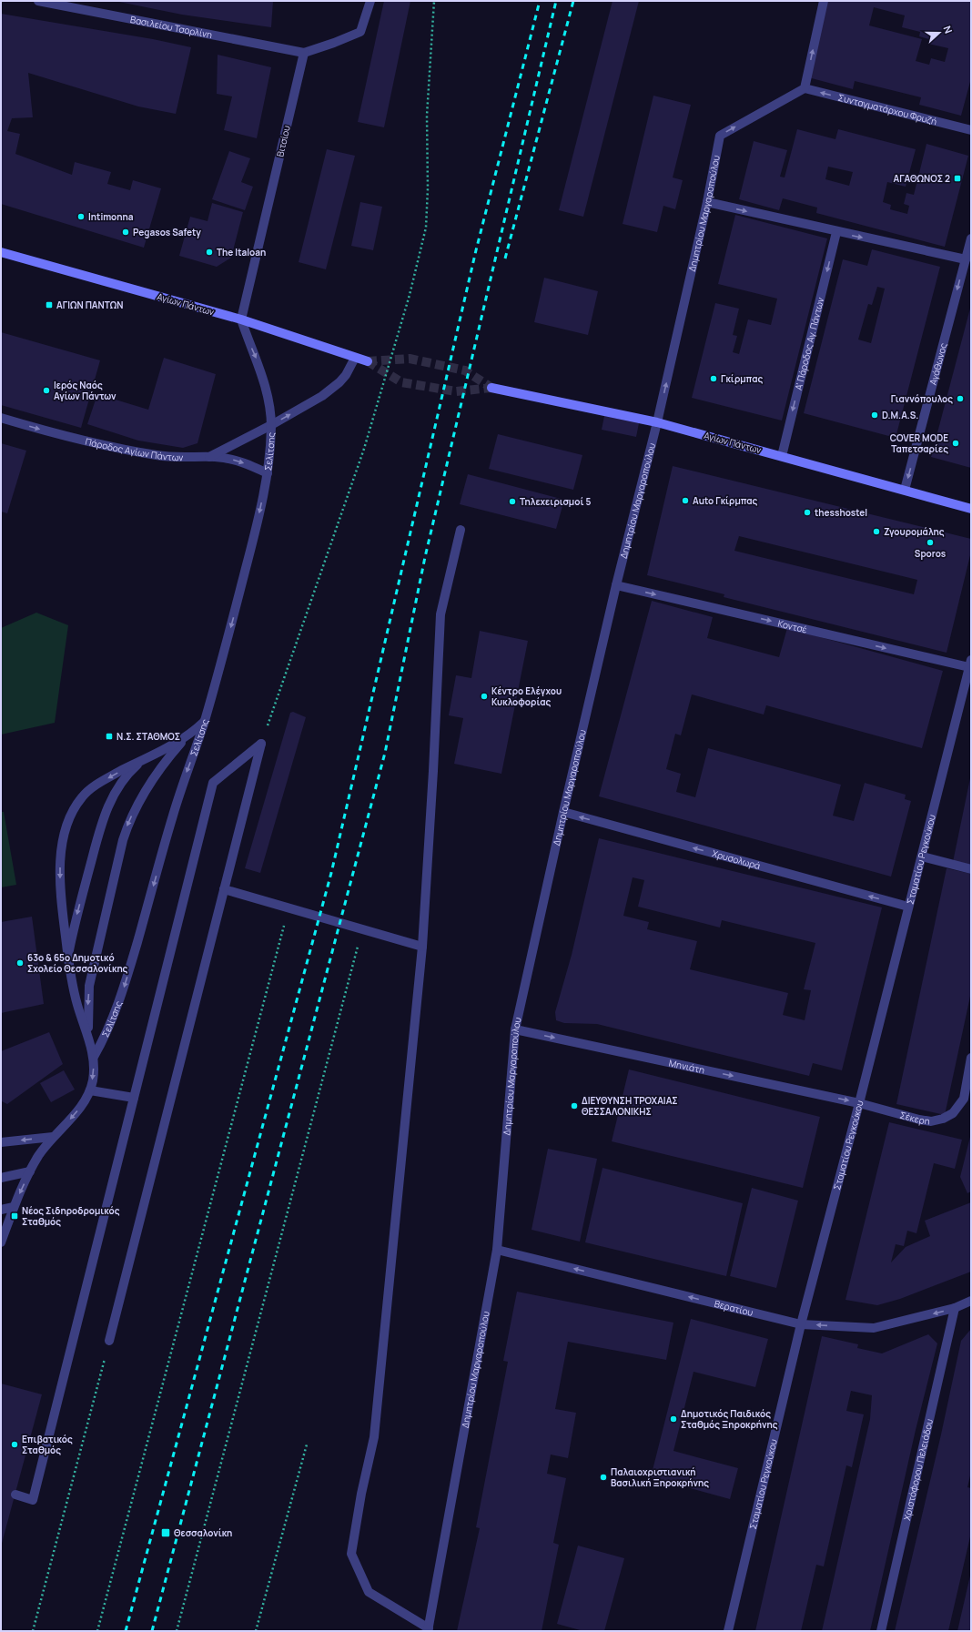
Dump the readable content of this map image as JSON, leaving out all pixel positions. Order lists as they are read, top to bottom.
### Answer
{
  "streets": {
    "main road": ["Αγίων Πάντων"],
    "street": [
      "Βασιλείου Τσορλίνη",
      "Συνταγματάρχου Φρυζή",
      "Βιτσίου",
      "Δημητρίου Μαργαροπούλου",
      "Α' Πάροδος Αγ. Πάντων",
      "Αγάθωνος",
      "Πάροδος Αγίων Πάντων",
      "Σελίτσης",
      "Κοντσέ",
      "Χρυσολωρά",
      "Σταματίου Ρεγκούκου",
      "Μηνιάτη",
      "Σέκερη",
      "Βερατίου",
      "Χριστόφορου Πελειάδου"
    ]
  },
  "crossings": [
    ["Βασιλείου Τσορλίνη", "Βιτσίου"],
    ["Συνταγματάρχου Φρυζή", "Δημητρίου Μαργαροπούλου"],
    ["Βιτσίου", "Αγίων Πάντων"],
    ["Βιτσίου", "Σελίτσης"],
    ["Δημητρίου Μαργαροπούλου", "Αγίων Πάντων"],
    ["Δημητρίου Μαργαροπούλου", "Κοντσέ"],
    ["Δημητρίου Μαργαροπούλου", "Χρυσολωρά"],
    ["Δημητρίου Μαργαροπούλου", "Μηνιάτη"],
    ["Δημητρίου Μαργαροπούλου", "Βερατίου"],
    ["Αγίων Πάντων", "Α' Πάροδος Αγ. Πάντων"],
    ["Αγίων Πάντων", "Αγάθωνος"],
    ["Αγίων Πάντων", "Σελίτσης"],
    ["Πάροδος Αγίων Πάντων", "Σελίτσης"],
    ["Κοντσέ", "Σταματίου Ρεγκούκου"],
    ["Χρυσολωρά", "Σταματίου Ρεγκούκου"],
    ["Σταματίου Ρεγκούκου", "Μηνιάτη"],
    ["Σταματίου Ρεγκούκου", "Σέκερη"],
    ["Σταματίου Ρεγκούκου", "Βερατίου"],
    ["Μηνιάτη", "Σέκερη"],
    ["Βερατίου", "Χριστόφορου Πελειάδου"]
  ],
  "one_way": [
    "Συνταγματάρχου Φρυζή",
    "Α' Πάροδος Αγ. Πάντων",
    "Αγάθωνος",
    "Πάροδος Αγίων Πάντων",
    "Κοντσέ",
    "Χρυσολωρά",
    "Μηνιάτη",
    "Βερατίου"
  ],
  "places": {
    "transit": [
      "ΑΓΑΘΩΝΟΣ 2",
      "ΑΓΙΩΝ ΠΑΝΤΩΝ",
      "Ν.Σ. ΣΤΑΘΜΟΣ",
      "Νέος Σιδηροδρομικός Σταθμός",
      "Θεσσαλονίκη"
    ],
    "other": [
      "Intimonna",
      "Pegasos Safety",
      "The Italoan",
      "Γκίρμπας",
      "Ιερός Ναός Αγίων Πάντων",
      "Γιαννόπουλος",
      "D.M.A.S.",
      "COVER MODE Ταπετσαρίες",
      "Auto Γκίρμπας",
      "Τηλεχειρισμοί 5",
      "thesshostel",
      "Ζγουρομάλης",
      "Sporos",
      "Κέντρο Ελέγχου Κυκλοφορίας",
      "63ο & 65o Δημοτικό Σχολείο Θεσσαλονίκης",
      "ΔΙΕΥΘΥΝΣΗ ΤΡΟΧΑΙΑΣ ΘΕΣΣΑΛΟΝΙΚΗΣ",
      "Δημοτικός Παιδικός Σταθμός Ξηροκρήνης",
      "Επιβατικός Σταθμός",
      "Παλαιοχριστιανική Βασιλική Ξηροκρήνης"
    ]
  },
  "north": "right"
}
